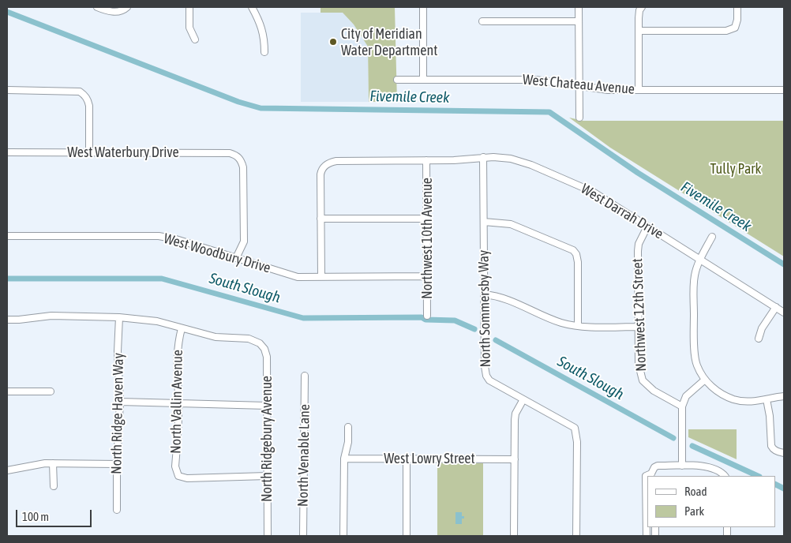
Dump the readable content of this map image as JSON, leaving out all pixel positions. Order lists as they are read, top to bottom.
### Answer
{
  "streets": {
    "street": [
      "West Chateau Avenue",
      "West Waterbury Drive",
      "West Darrah Drive",
      "Northwest 10th Avenue",
      "West Woodbury Drive",
      "North Sommersby Way",
      "Northwest 12th Street",
      "North Vallin Avenue",
      "North Ridge Haven Way",
      "North Ridgebury Avenue",
      "North Venable Lane",
      "West Lowry Street"
    ]
  },
  "crossings": [
    ["West Waterbury Drive", "West Woodbury Drive"],
    ["West Darrah Drive", "Northwest 10th Avenue"],
    ["West Darrah Drive", "North Sommersby Way"],
    ["West Darrah Drive", "Northwest 12th Street"],
    ["Northwest 10th Avenue", "West Woodbury Drive"],
    ["North Vallin Avenue", "North Ridgebury Avenue"]
  ],
  "water": ["Fivemile Creek", "South Slough"],
  "parks": ["Tully Park"],
  "places": ["City of Meridian Water Department"],
  "legend": ["Road", "Park"],
  "scale_bar": "100 m"
}
